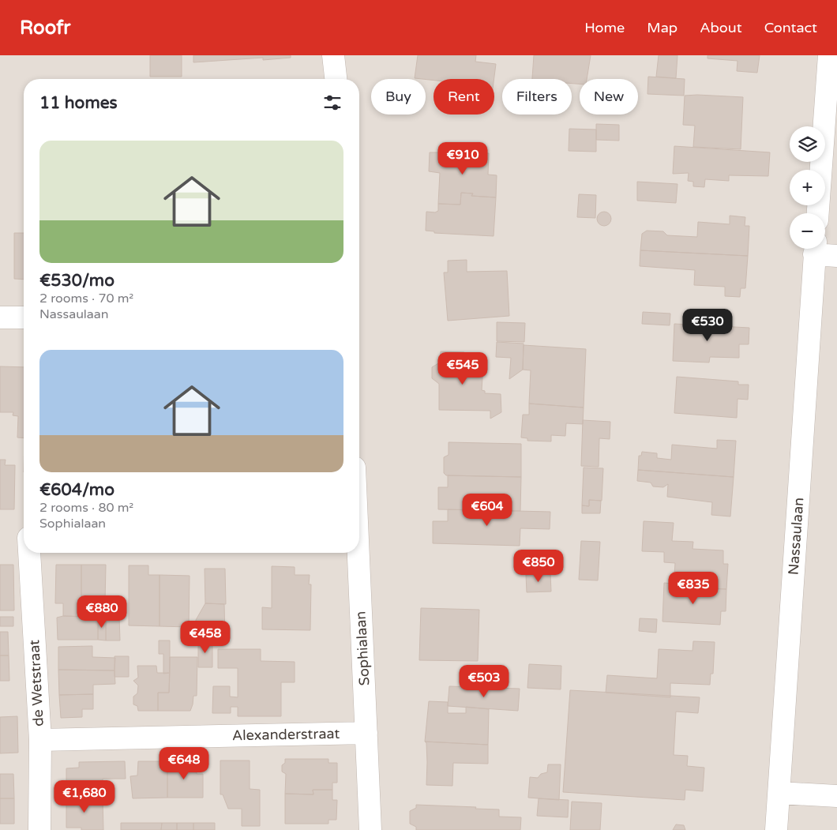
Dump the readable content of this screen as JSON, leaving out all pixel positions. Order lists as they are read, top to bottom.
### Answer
{
  "streets": {
    "street": [
      "Nassaulaan",
      "Sophialaan",
      "de Wetstraat",
      "Alexanderstraat"
    ]
  },
  "crossings": [
    ["Sophialaan", "Alexanderstraat"],
    ["de Wetstraat", "Alexanderstraat"]
  ],
  "page": {
    "header": "Roofr",
    "nav": [
      "Home",
      "Map",
      "About",
      "Contact"
    ],
    "chip": [
      "Buy",
      "Rent",
      "Filters",
      "New"
    ],
    "heading": "11 homes",
    "map_buttons": ["+", "−"],
    "list": [
      {
        "name": "€530/mo",
        "note": "2 rooms · 70 m² · Nassaulaan"
      },
      {
        "name": "€604/mo",
        "note": "2 rooms · 80 m² · Sophialaan"
      }
    ],
    "price": [
      "€910",
      "€530",
      "€545",
      "€604",
      "€850",
      "€835",
      "€880",
      "€458",
      "€503",
      "€648",
      "€1,680"
    ]
  }
}
